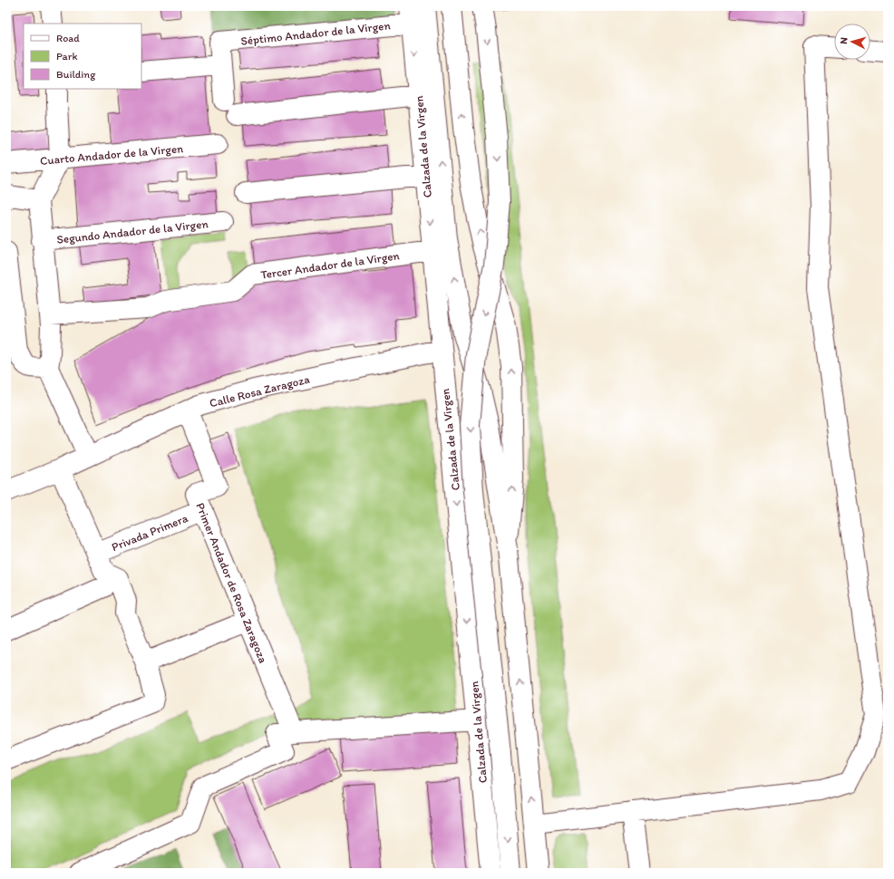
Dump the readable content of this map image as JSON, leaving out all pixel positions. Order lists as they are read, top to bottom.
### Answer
{
  "streets": {
    "street": [
      "Séptimo Andador de la Virgen",
      "Calzada de la Virgen",
      "Cuarto Andador de la Virgen",
      "Segundo Andador de la Virgen",
      "Tercer Andador de la Virgen",
      "Calle Rosa Zaragoza",
      "Privada Primera",
      "Primer Andador de Rosa Zaragoza"
    ]
  },
  "crossings": [
    ["Séptimo Andador de la Virgen", "Calzada de la Virgen"],
    ["Calzada de la Virgen", "Tercer Andador de la Virgen"],
    ["Calzada de la Virgen", "Calle Rosa Zaragoza"],
    ["Calle Rosa Zaragoza", "Primer Andador de Rosa Zaragoza"],
    ["Privada Primera", "Primer Andador de Rosa Zaragoza"]
  ],
  "legend": ["Road", "Park", "Building"],
  "north": "left"
}
